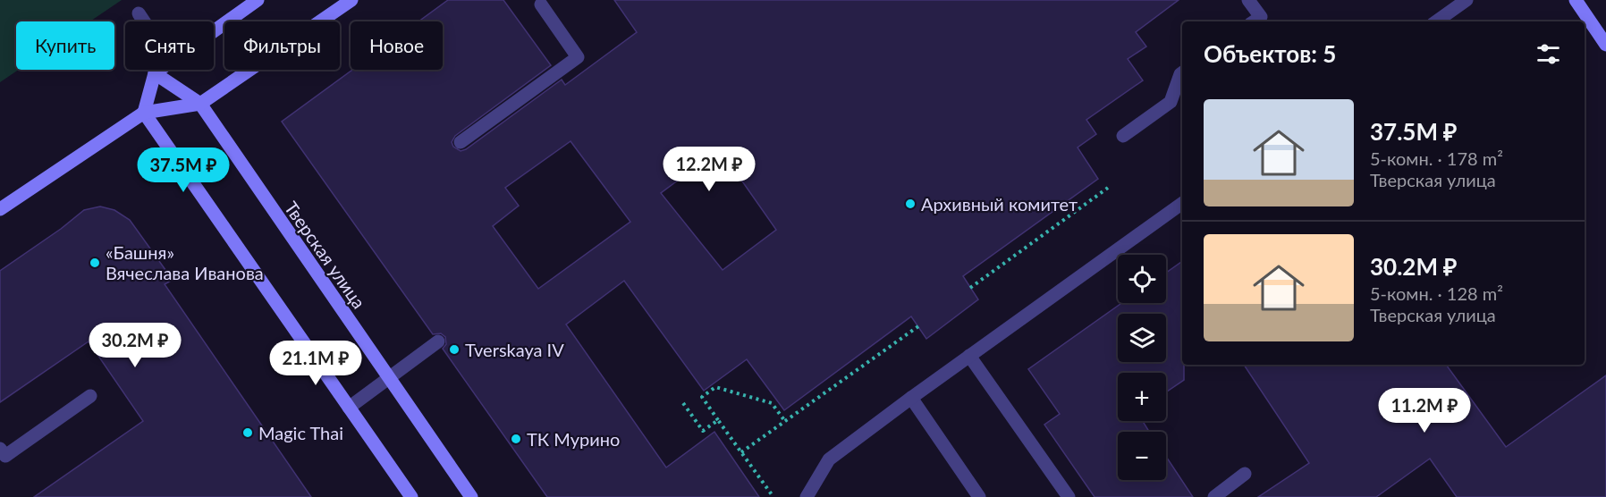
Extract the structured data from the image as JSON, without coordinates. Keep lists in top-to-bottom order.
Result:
{
  "streets": {
    "street": ["Тверская улица"]
  },
  "places": [
    "Архивный комитет",
    "«Башня» Вячеслава Иванова",
    "Tverskaya IV",
    "Magic Thai",
    "ТК Мурино"
  ],
  "page": {
    "chip": [
      "Купить",
      "Снять",
      "Фильтры",
      "Новое"
    ],
    "heading": "Объектов: 5",
    "list": [
      {
        "name": "37.5M ₽",
        "note": "5-комн. · 178 m² · Тверская улица"
      },
      {
        "name": "30.2M ₽",
        "note": "5-комн. · 128 m² · Тверская улица"
      }
    ],
    "price": [
      "12.2M ₽",
      "37.5M ₽",
      "30.2M ₽",
      "21.1M ₽",
      "11.2M ₽"
    ],
    "map_buttons": ["+", "−"]
  }
}
